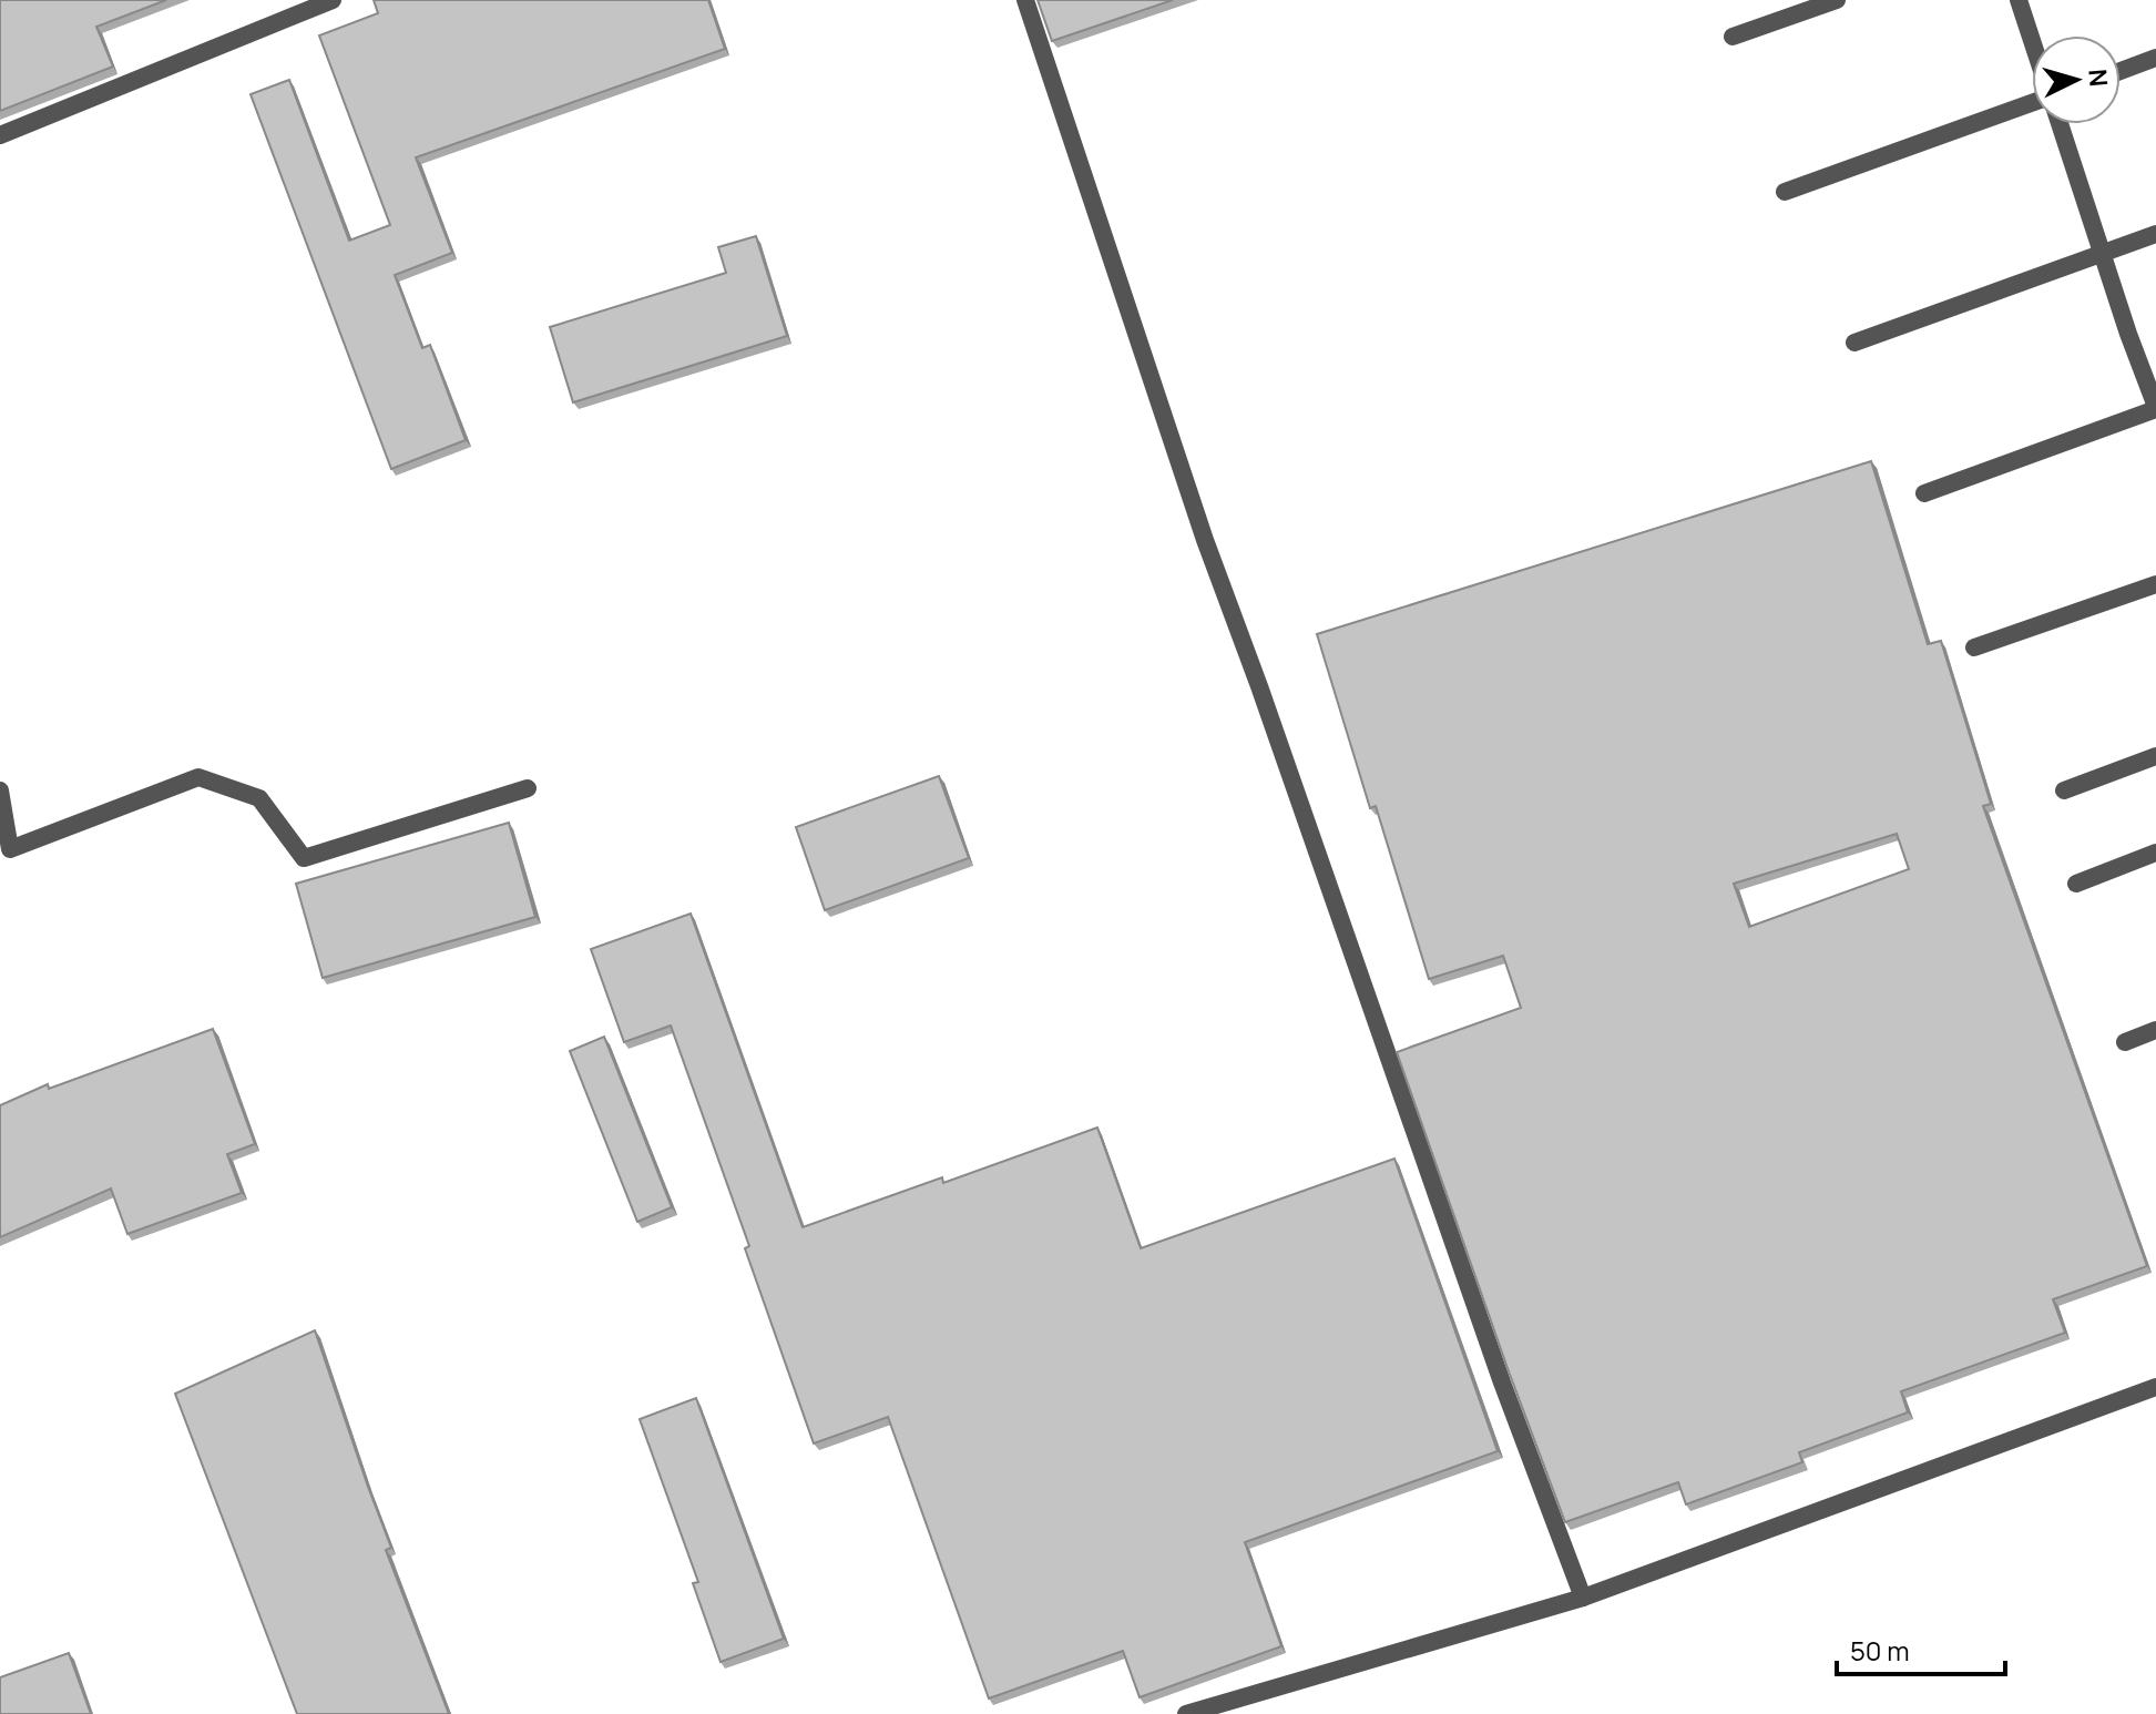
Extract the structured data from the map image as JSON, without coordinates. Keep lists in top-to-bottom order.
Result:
{
  "scale_bar": "50 m",
  "north": "right"
}
